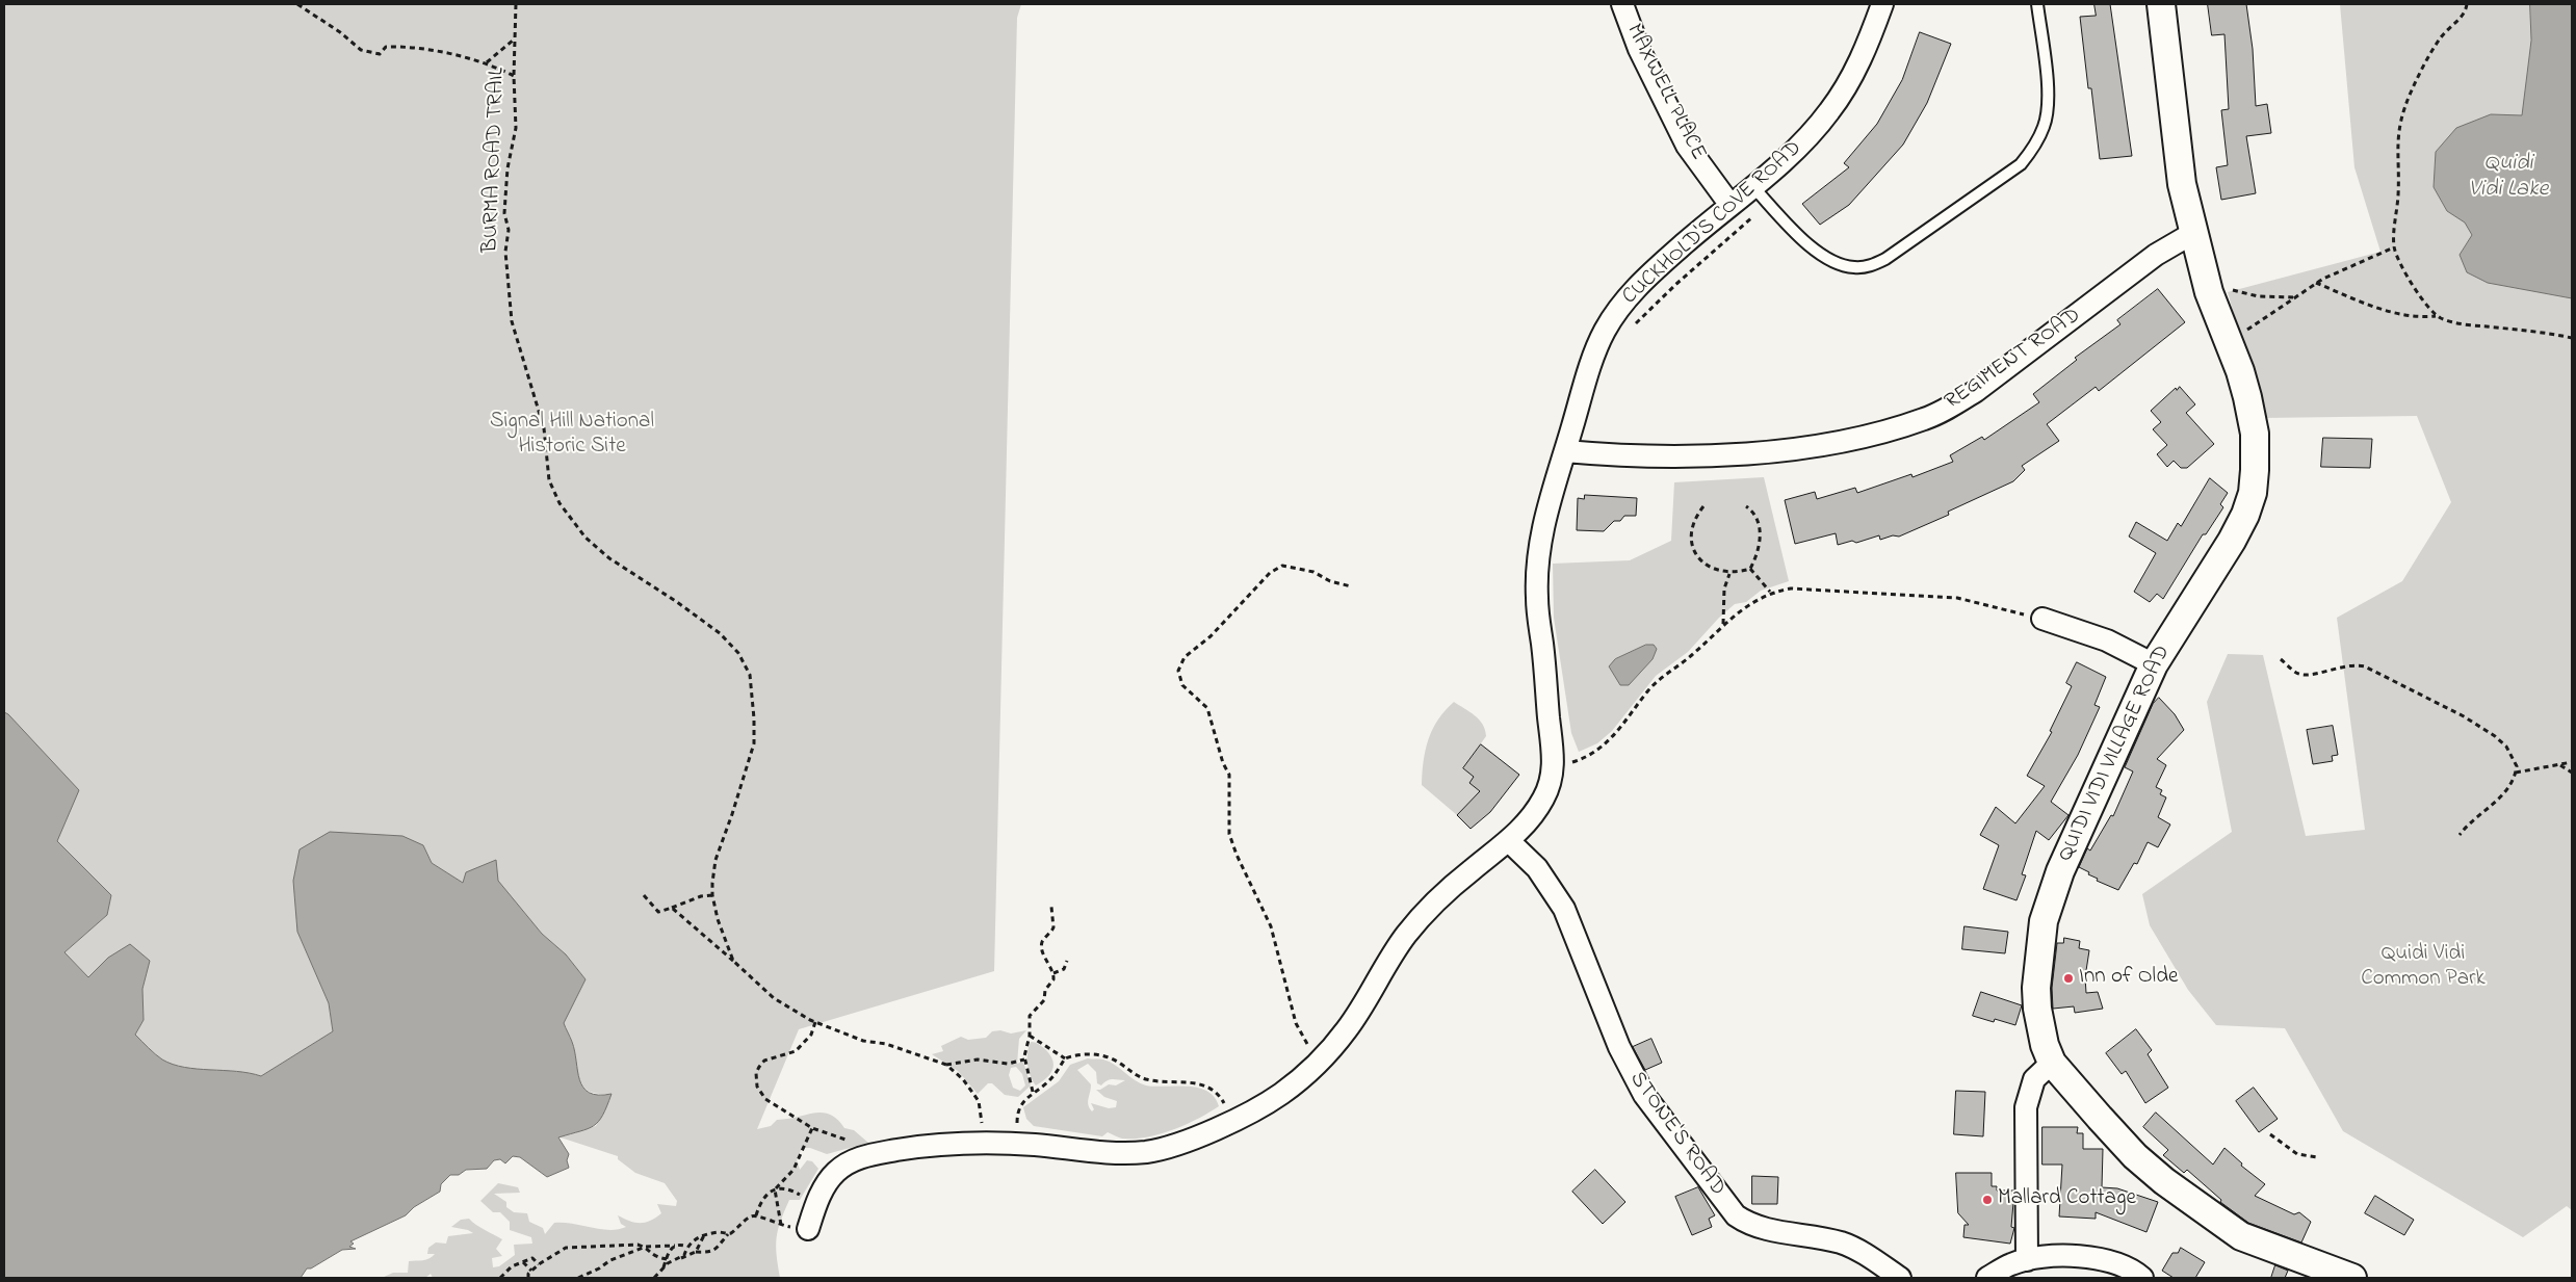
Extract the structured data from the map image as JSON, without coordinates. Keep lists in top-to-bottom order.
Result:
{
  "streets": {
    "street": [
      "MAXWELL PLACE",
      "CUCKHOLD'S COVE ROAD",
      "REGIMENT ROAD",
      "QUIDI VIDI VILLAGE ROAD",
      "STONE'S ROAD"
    ],
    "path": ["BURMA ROAD TRAIL"]
  },
  "crossings": [
    ["MAXWELL PLACE", "CUCKHOLD'S COVE ROAD"],
    ["BURMA ROAD TRAIL", "CUCKHOLD'S COVE ROAD"],
    ["CUCKHOLD'S COVE ROAD", "REGIMENT ROAD"],
    ["CUCKHOLD'S COVE ROAD", "STONE'S ROAD"],
    ["REGIMENT ROAD", "QUIDI VIDI VILLAGE ROAD"]
  ],
  "water": ["Quidi Vidi Lake"],
  "parks": ["Signal Hill National Historic Site", "Quidi Vidi Common Park"],
  "places": ["Inn of Olde", "Mallard Cottage"]
}
